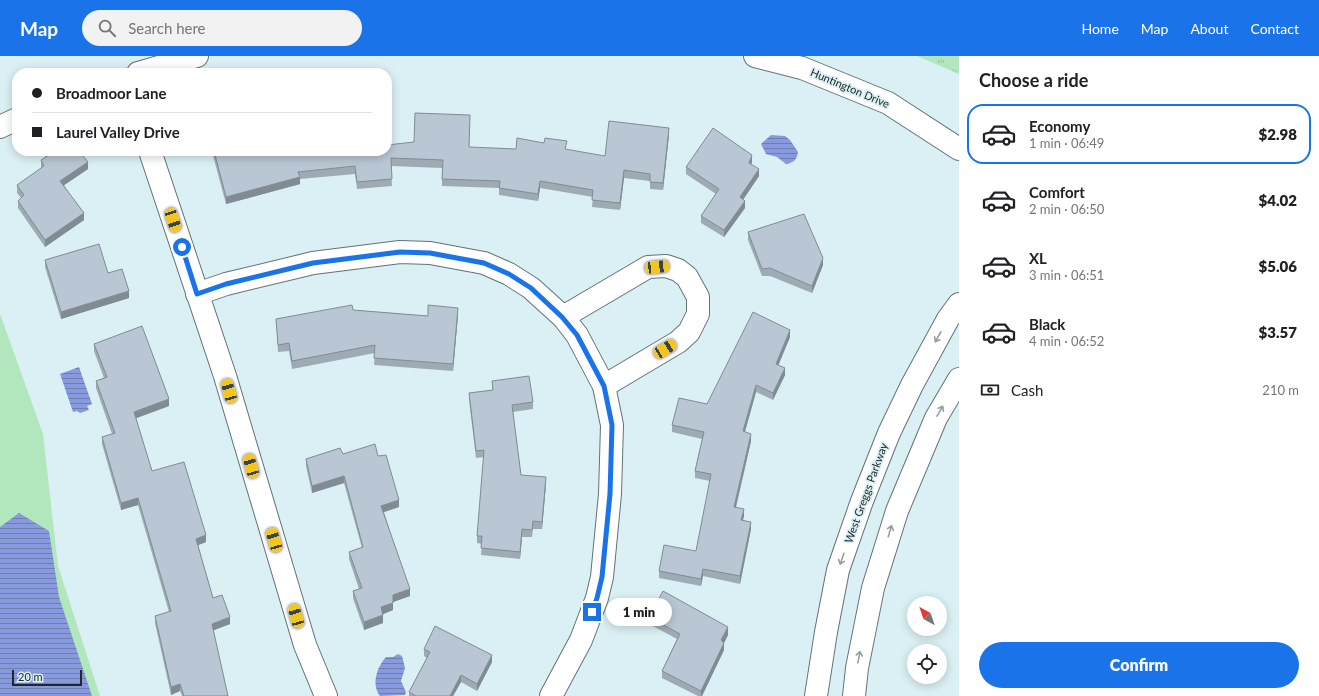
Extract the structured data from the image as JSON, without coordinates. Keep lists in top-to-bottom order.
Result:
{
  "streets": {
    "street": ["Huntington Drive", "West Greggs Parkway"]
  },
  "scale_bar": "20 m",
  "north": "top left",
  "page": {
    "header": "Map",
    "search": "Search here",
    "nav": [
      "Home",
      "Map",
      "About",
      "Contact"
    ],
    "heading": "Choose a ride",
    "banner": ["Broadmoor Lane", "Laurel Valley Drive"],
    "list": [
      {
        "name": "Economy",
        "note": "1 min · 06:49",
        "value": "$2.98"
      },
      {
        "name": "Comfort",
        "note": "2 min · 06:50",
        "value": "$4.02"
      },
      {
        "name": "XL",
        "note": "3 min · 06:51",
        "value": "$5.06"
      },
      {
        "name": "Black",
        "note": "4 min · 06:52",
        "value": "$3.57"
      }
    ],
    "pay": ["Cash", "210 m"],
    "bubble": "1 min",
    "buttons": "Confirm",
    "scale": "20 m"
  }
}
